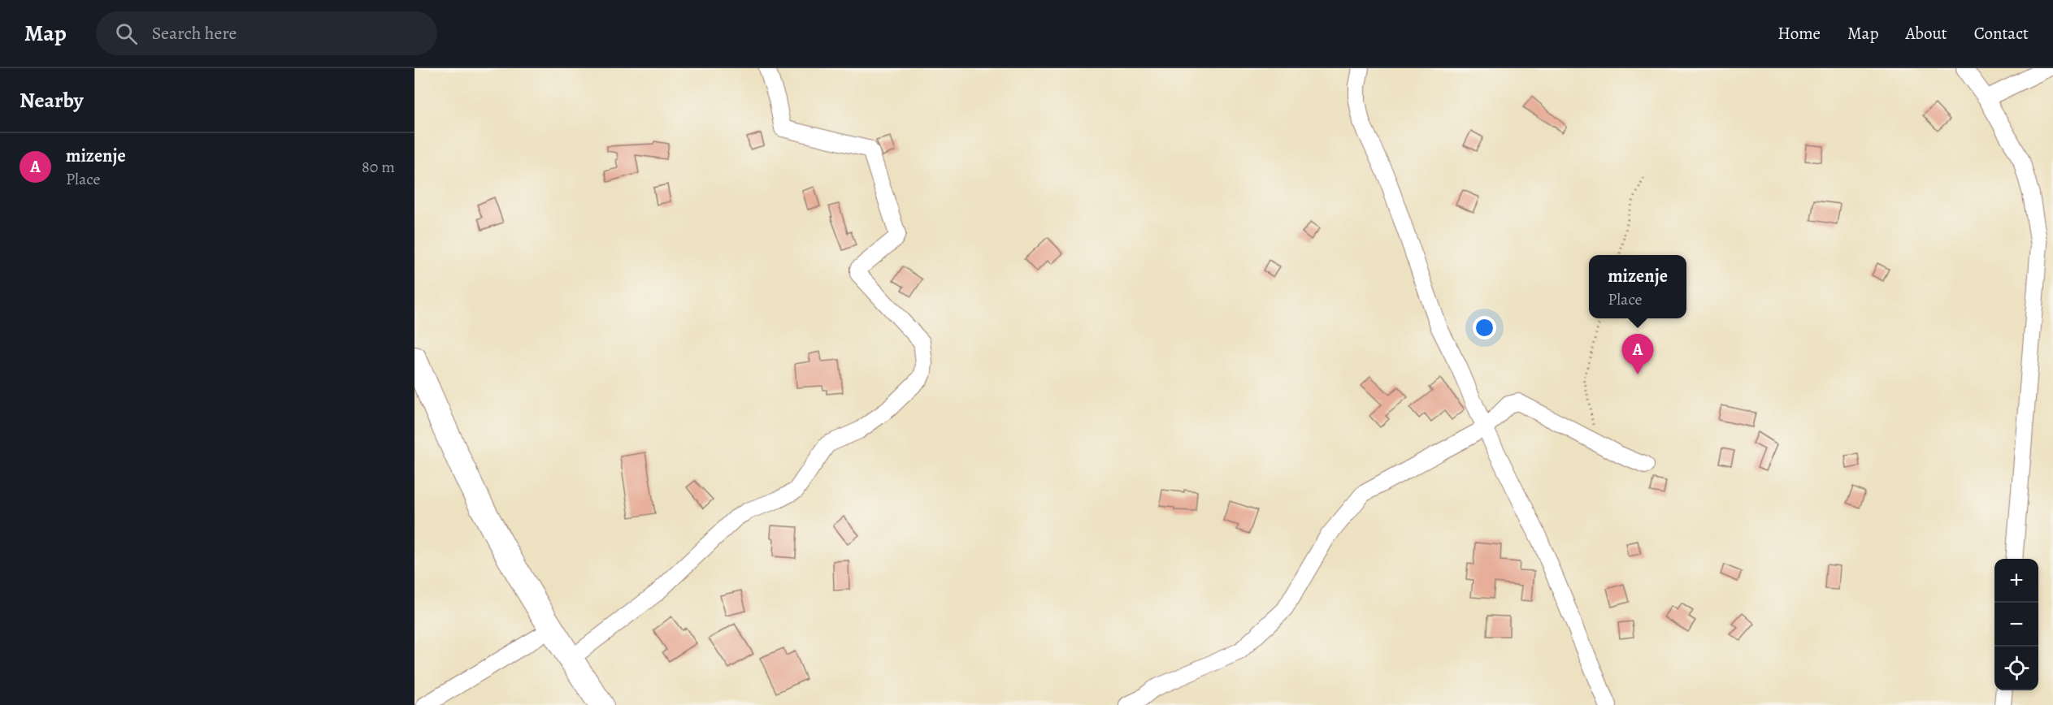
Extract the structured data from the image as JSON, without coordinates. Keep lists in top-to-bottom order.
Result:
{
  "page": {
    "header": "Map",
    "search": "Search here",
    "nav": [
      "Home",
      "Map",
      "About",
      "Contact"
    ],
    "heading": "Nearby",
    "list": [
      {
        "mark": "A",
        "name": "mizenje",
        "note": "Place",
        "value": "80 m"
      }
    ],
    "popup": ["mizenje", "Place"],
    "pins": "A",
    "map_buttons": ["+", "−"]
  }
}
